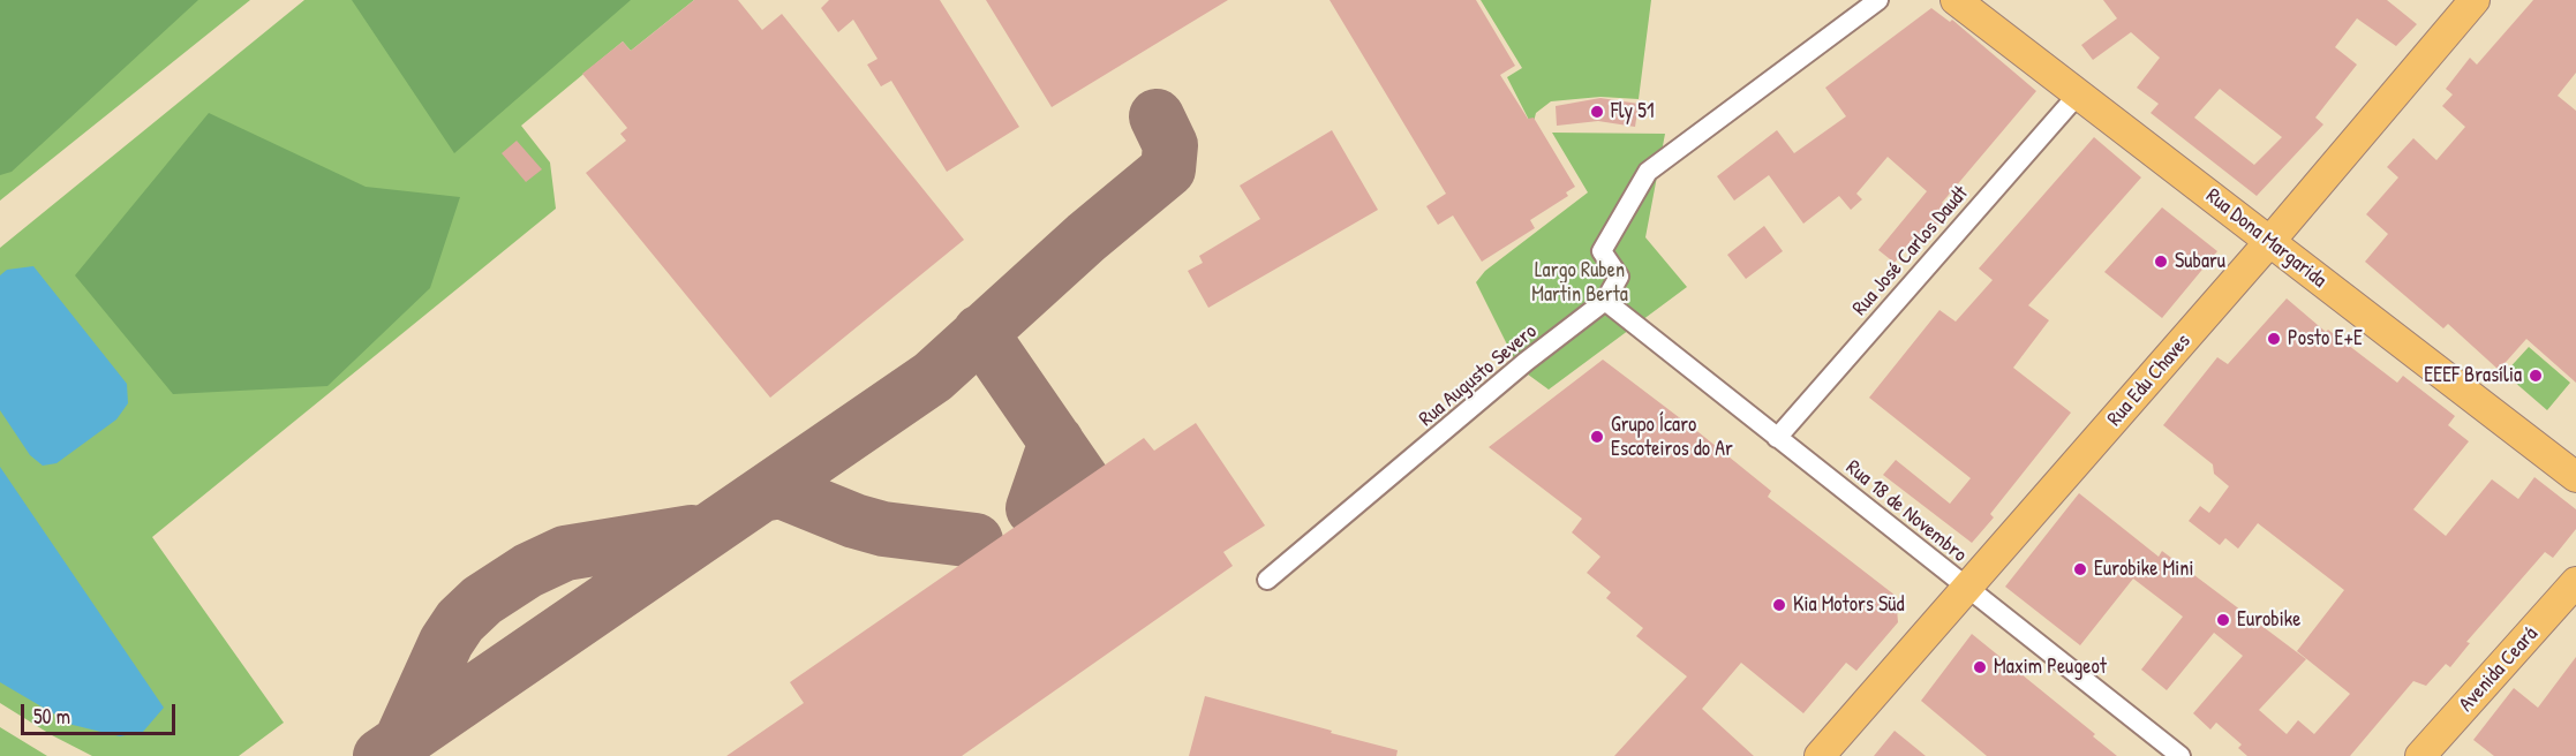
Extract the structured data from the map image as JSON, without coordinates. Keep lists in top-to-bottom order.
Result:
{
  "streets": {
    "main road": ["Rua Dona Margarida", "Rua Edu Chaves", "Avenida Ceará"],
    "street": ["Rua José Carlos Daudt", "Rua Augusto Severo", "Rua 18 de Novembro"]
  },
  "crossings": [
    ["Rua Dona Margarida", "Rua José Carlos Daudt"],
    ["Rua Dona Margarida", "Rua Edu Chaves"],
    ["Rua José Carlos Daudt", "Rua 18 de Novembro"],
    ["Rua Augusto Severo", "Rua 18 de Novembro"],
    ["Rua Edu Chaves", "Rua 18 de Novembro"]
  ],
  "parks": ["Largo Ruben Martin Berta"],
  "places": [
    "Fly 51",
    "Subaru",
    "Posto E+E",
    "EEEF Brasília",
    "Grupo Ícaro Escoteiros do Ar",
    "Eurobike Mini",
    "Kia Motors Süd",
    "Eurobike",
    "Maxim Peugeot"
  ],
  "scale_bar": "50 m"
}
